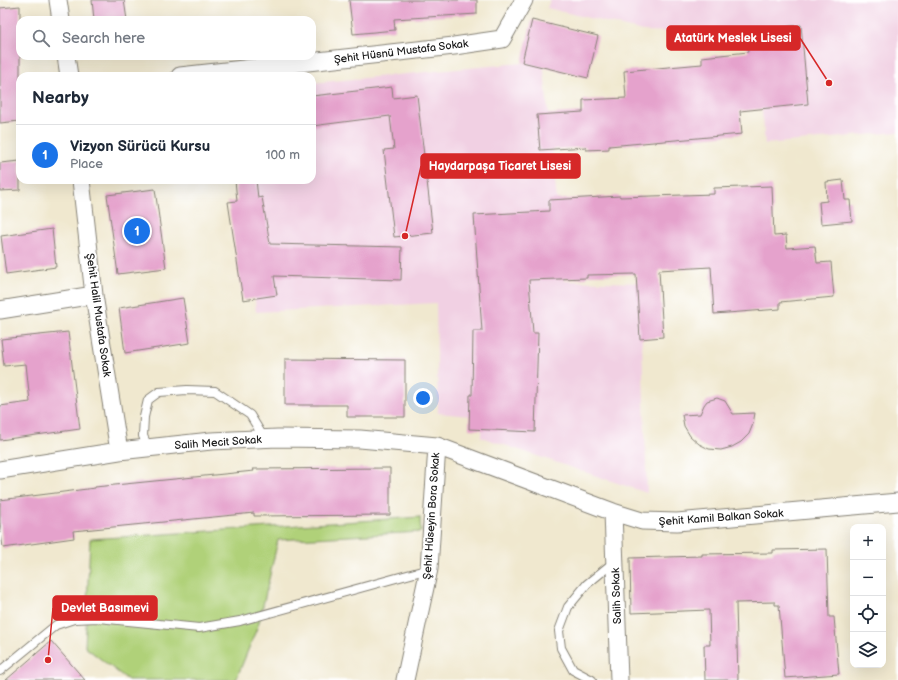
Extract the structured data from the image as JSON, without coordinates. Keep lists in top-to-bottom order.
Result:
{
  "streets": {
    "street": [
      "Şehit Hüsnü Mustafa Sokak",
      "Şehit Halil Mustafa Sokak",
      "Salih Mecit Sokak",
      "Şehit Hüseyin Bora Sokak",
      "Şehit Kamil Balkan Sokak",
      "Salih Sokak"
    ]
  },
  "crossings": [
    ["Şehit Halil Mustafa Sokak", "Salih Mecit Sokak"],
    ["Salih Mecit Sokak", "Şehit Hüseyin Bora Sokak"],
    ["Salih Mecit Sokak", "Şehit Kamil Balkan Sokak"],
    ["Şehit Hüseyin Bora Sokak", "Şehit Kamil Balkan Sokak"],
    ["Şehit Kamil Balkan Sokak", "Salih Sokak"]
  ],
  "places": ["Atatürk Meslek Lisesi", "Haydarpaşa Ticaret Lisesi", "Devlet Basımevi"],
  "page": {
    "search": "Search here",
    "heading": "Nearby",
    "list": [
      {
        "mark": "1",
        "name": "Vizyon Sürücü Kursu",
        "note": "Place",
        "value": "100 m"
      }
    ],
    "pins": "1",
    "map_buttons": ["+", "−"]
  }
}
